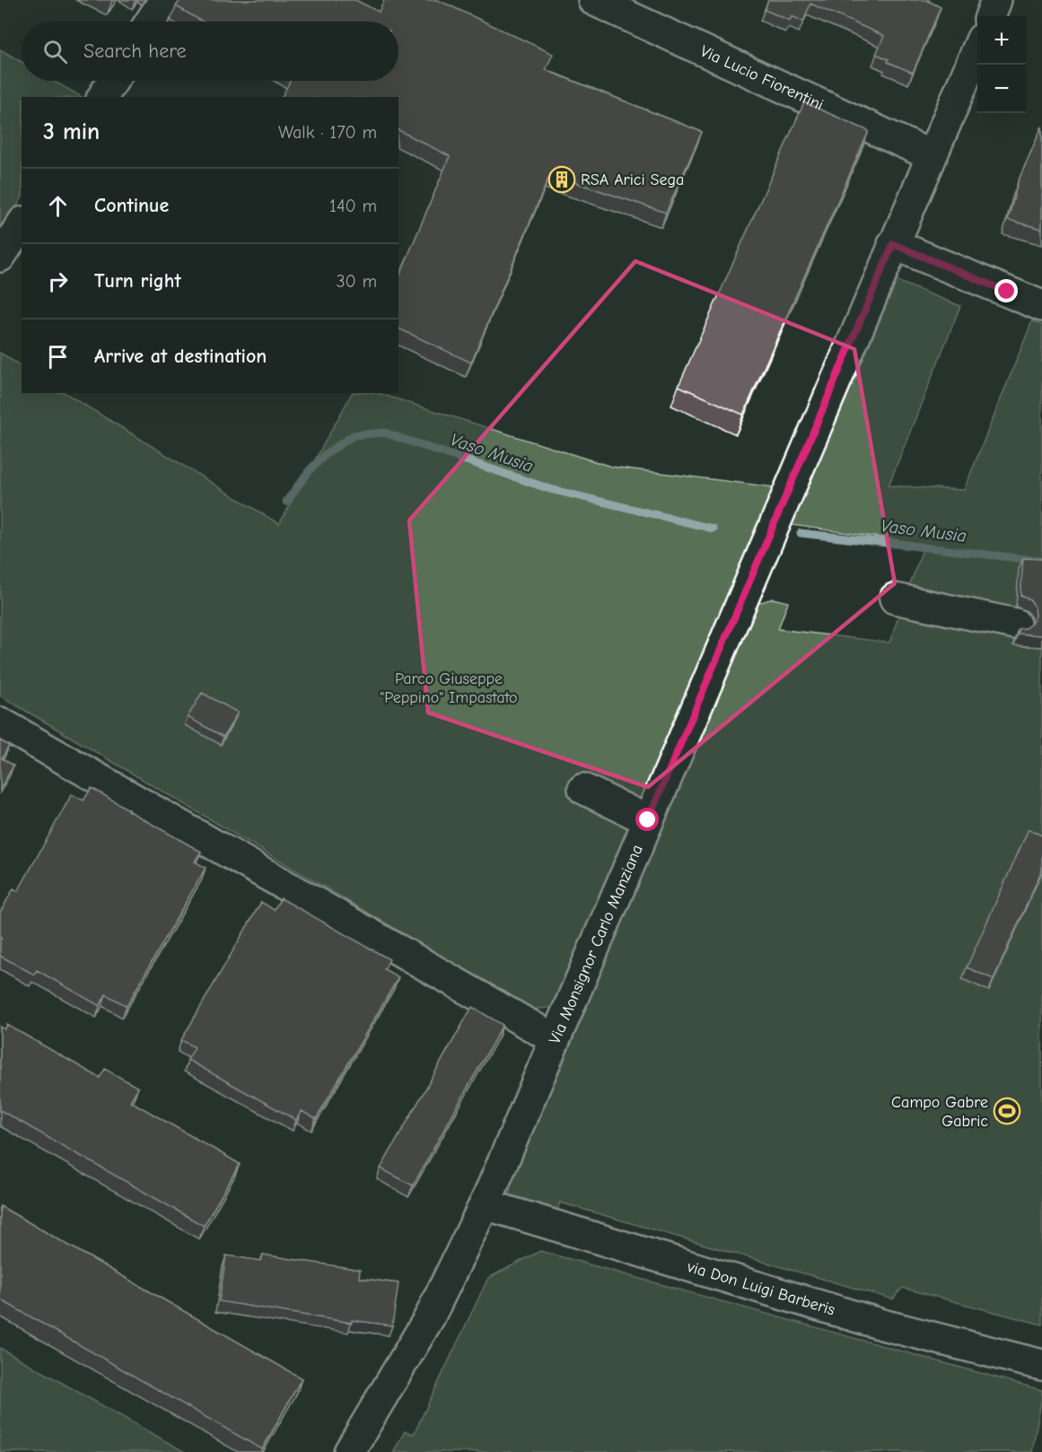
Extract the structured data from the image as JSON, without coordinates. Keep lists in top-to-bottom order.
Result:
{
  "streets": {
    "street": ["Via Lucio Fiorentini", "Via Monsignor Carlo Manziana", "via Don Luigi Barberis"]
  },
  "crossings": [
    ["Via Lucio Fiorentini", "Via Monsignor Carlo Manziana"],
    ["Via Monsignor Carlo Manziana", "via Don Luigi Barberis"]
  ],
  "water": ["Vaso Musia"],
  "parks": ["Parco Giuseppe \"Peppino\" Impastato"],
  "places": {
    "building": ["RSA Arici Sega"],
    "sports": ["Campo Gabre Gabric"]
  },
  "page": {
    "map_buttons": ["+", "−"],
    "search": "Search here",
    "heading": ["3 min", "Walk · 170 m"],
    "list": [
      ["Continue", "140 m"],
      ["Turn right", "30 m"],
      "Arrive at destination"
    ]
  }
}
